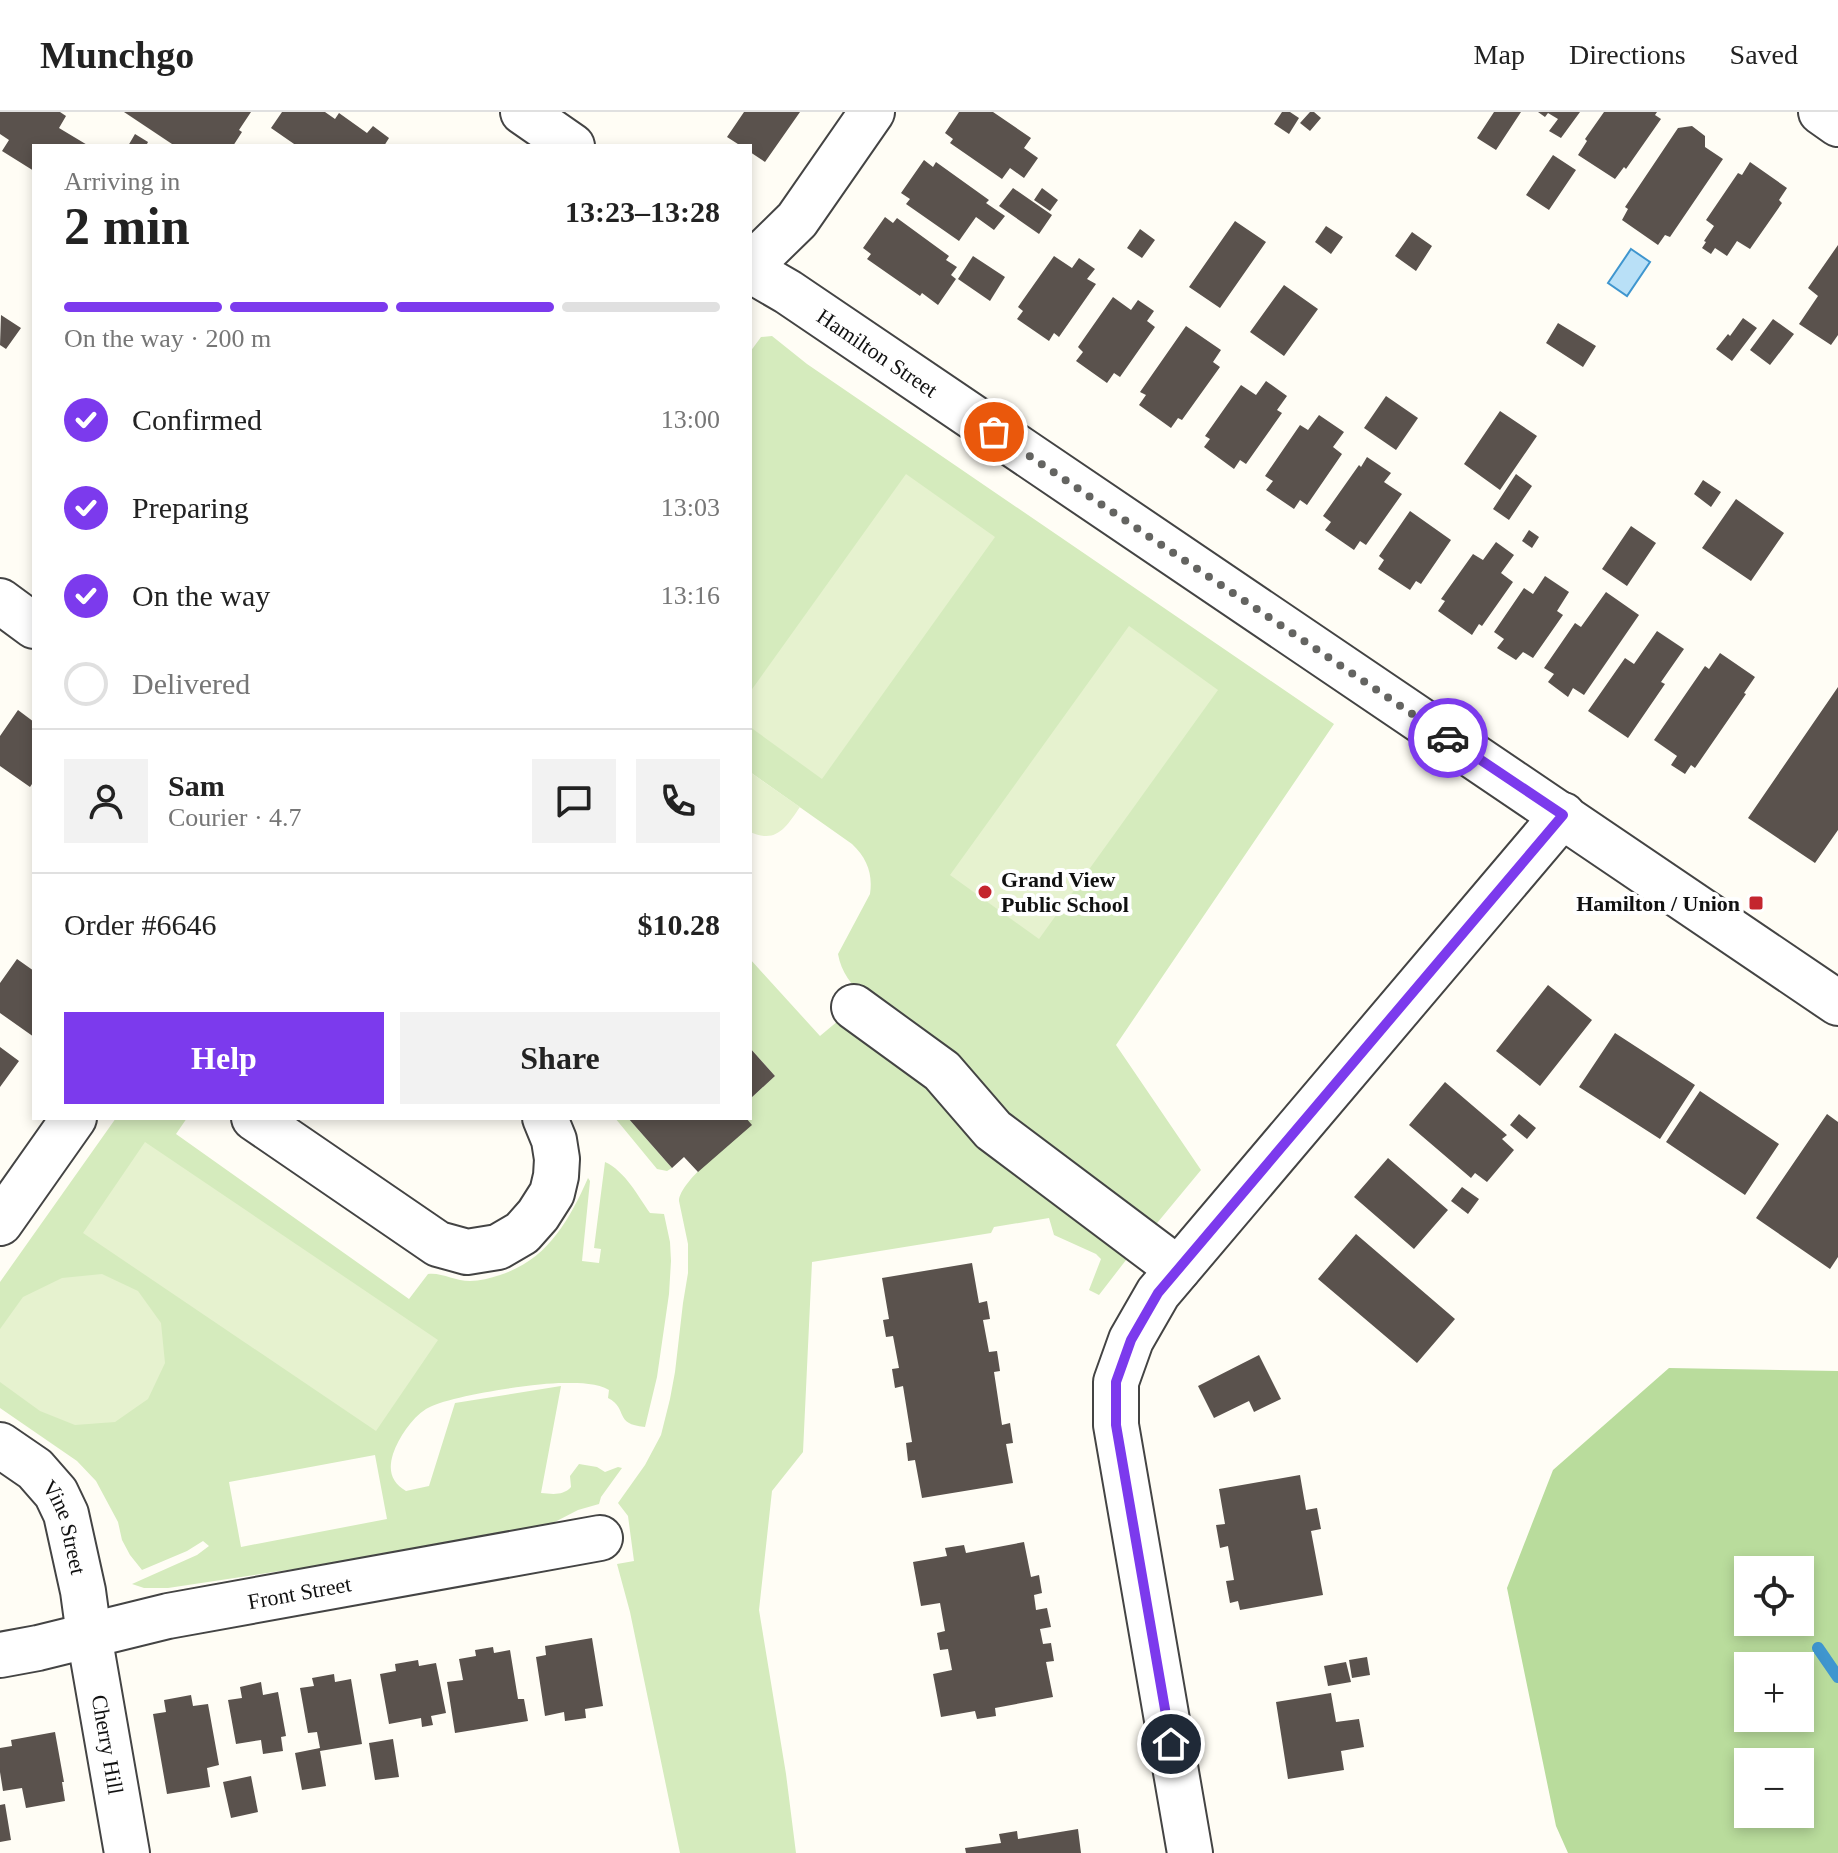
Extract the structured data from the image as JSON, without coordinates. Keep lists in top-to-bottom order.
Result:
{
  "streets": {
    "street": [
      "Hamilton Street",
      "Vine Street",
      "Front Street",
      "Cherry Hill"
    ]
  },
  "crossings": [
    ["Vine Street", "Front Street"],
    ["Vine Street", "Cherry Hill"],
    ["Front Street", "Cherry Hill"]
  ],
  "places": {
    "other": ["Grand View Public School"],
    "transit": ["Hamilton / Union"]
  },
  "page": {
    "header": "Munchgo",
    "nav": ["Map", "Directions", "Saved"],
    "heading": ["2 min", "Arriving in", "13:23–13:28"],
    "panel": [
      "Sam",
      "Courier · 4.7",
      "Order #6646",
      "$10.28"
    ],
    "bar": "On the way · 200 m",
    "list": [
      ["Confirmed", "13:00"],
      ["Preparing", "13:03"],
      ["On the way", "13:16"],
      "Delivered"
    ],
    "buttons": ["Help", "Share"],
    "map_buttons": ["+", "−"]
  }
}
